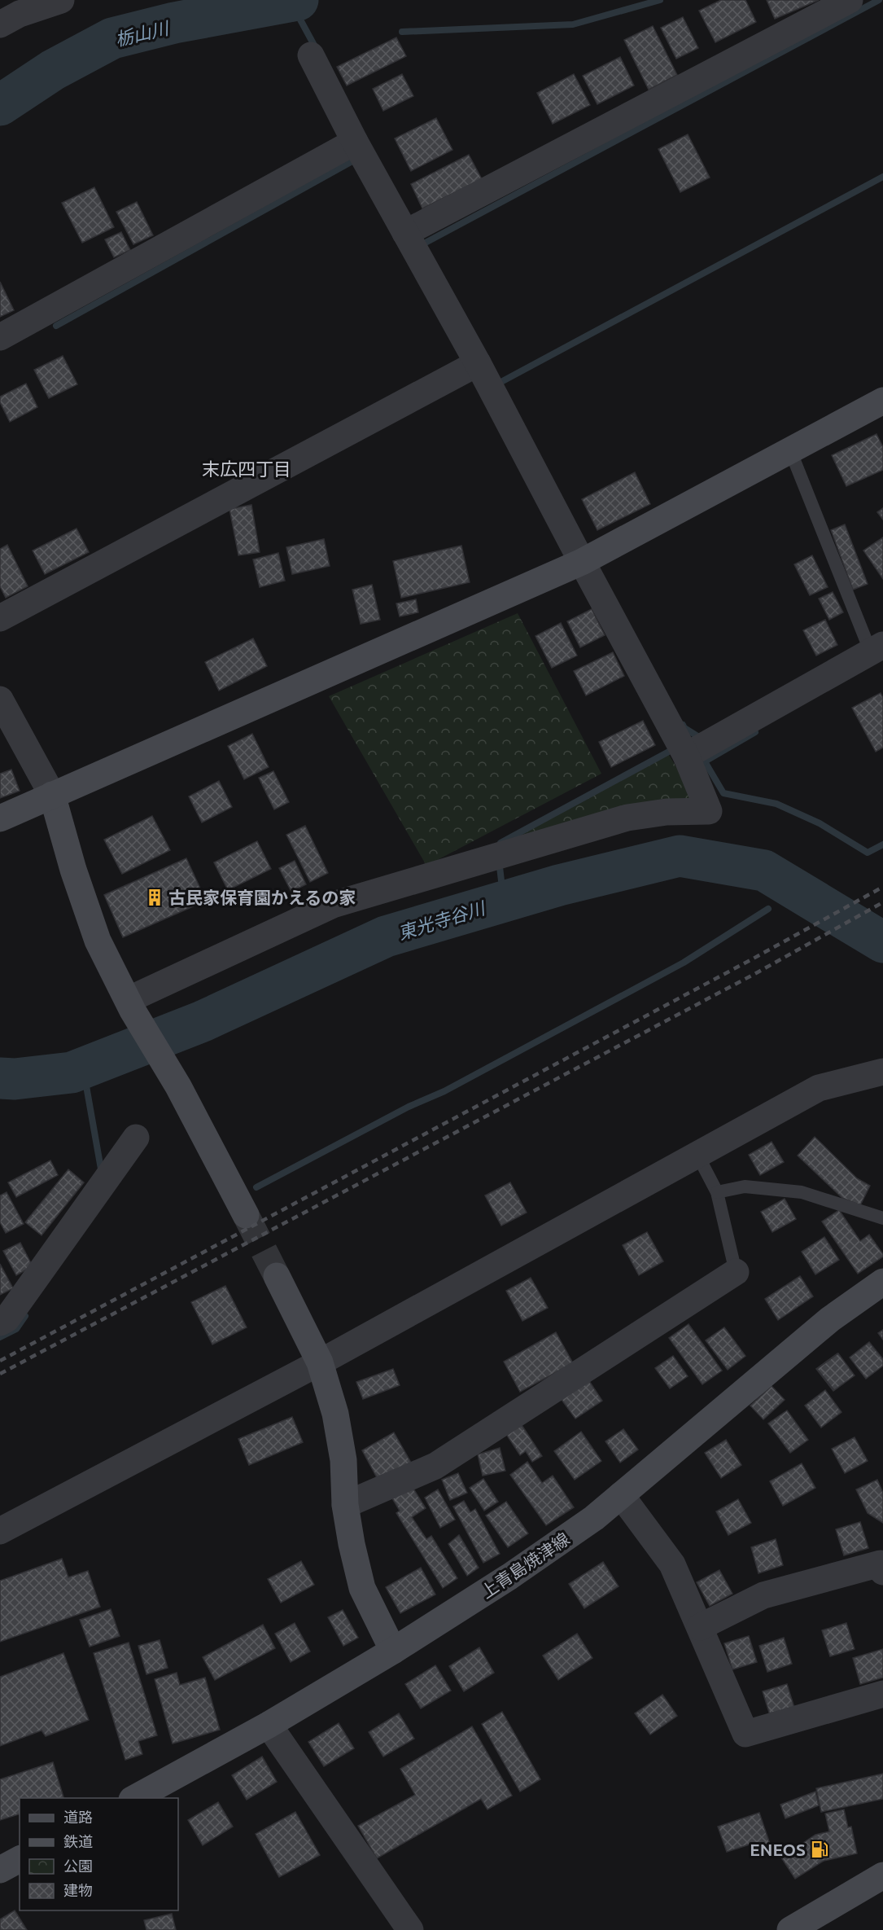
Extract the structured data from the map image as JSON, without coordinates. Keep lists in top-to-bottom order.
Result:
{
  "streets": {
    "street": ["上青島焼津線"]
  },
  "districts": ["末広四丁目"],
  "water": ["栃山川", "東光寺谷川"],
  "places": {
    "building": ["古民家保育園かえるの家"],
    "fuel station": ["ENEOS"]
  },
  "legend": [
    "道路",
    "鉄道",
    "公園",
    "建物"
  ]
}
